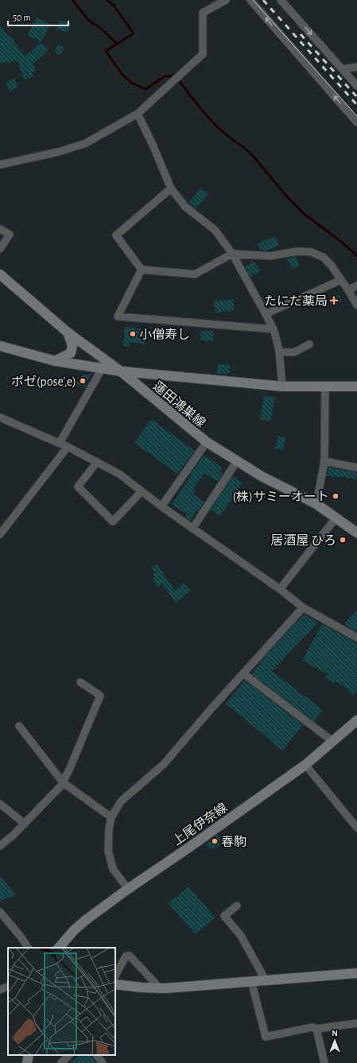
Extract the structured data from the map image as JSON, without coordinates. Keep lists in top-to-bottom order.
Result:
{
  "streets": {
    "street": ["蓮田鴻巣線", "上尾伊奈線"]
  },
  "places": {
    "health": ["たにだ薬局"],
    "other": [
      "小僧寿し",
      "ポゼ(pose',e)",
      "(株)サミーオート",
      "居酒屋 ひろ",
      "春駒"
    ]
  },
  "scale_bar": "50 m",
  "north": "top"
}
